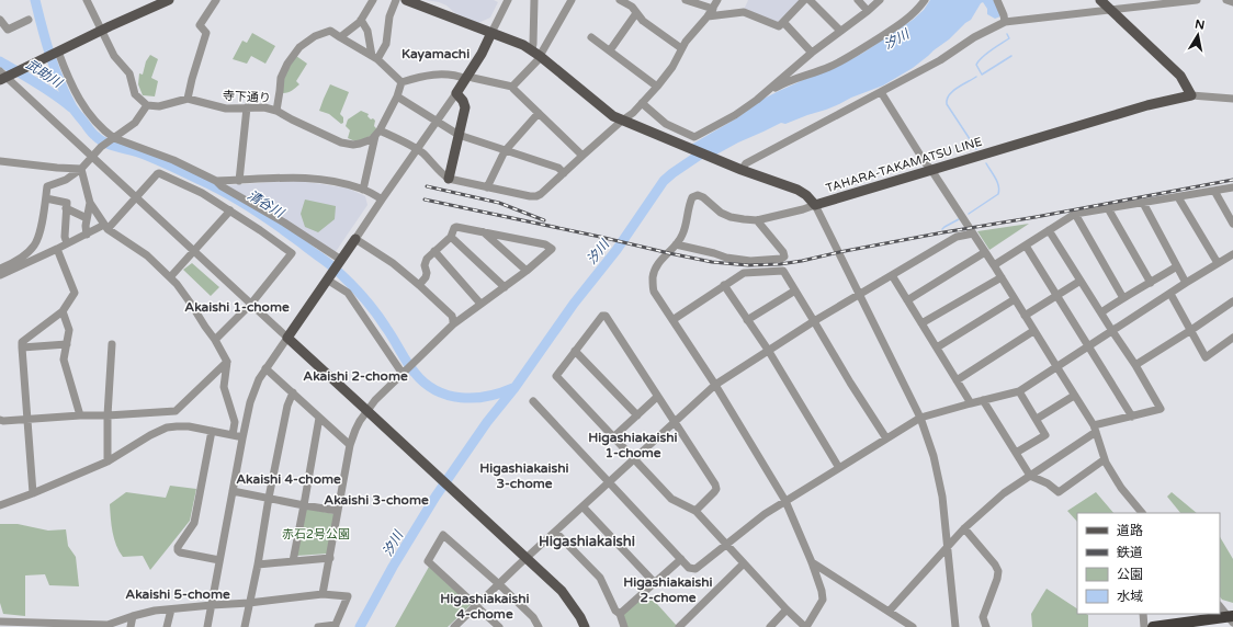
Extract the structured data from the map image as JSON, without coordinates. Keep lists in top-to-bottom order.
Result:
{
  "streets": {
    "main road": ["TAHARA-TAKAMATSU LINE"],
    "street": ["寺下通り"]
  },
  "districts": [
    "Kayamachi",
    "Akaishi 1-chome",
    "Akaishi 2-chome",
    "Higashiakaishi 1-chome",
    "Higashiakaishi 3-chome",
    "Akaishi 4-chome",
    "Akaishi 3-chome",
    "Higashiakaishi",
    "Higashiakaishi 2-chome",
    "Akaishi 5-chome",
    "Higashiakaishi 4-chome"
  ],
  "water": ["汐川", "武助川", "清谷川"],
  "parks": ["赤石2号公園"],
  "legend": [
    "道路",
    "鉄道",
    "公園",
    "水域"
  ],
  "north": "top"
}
